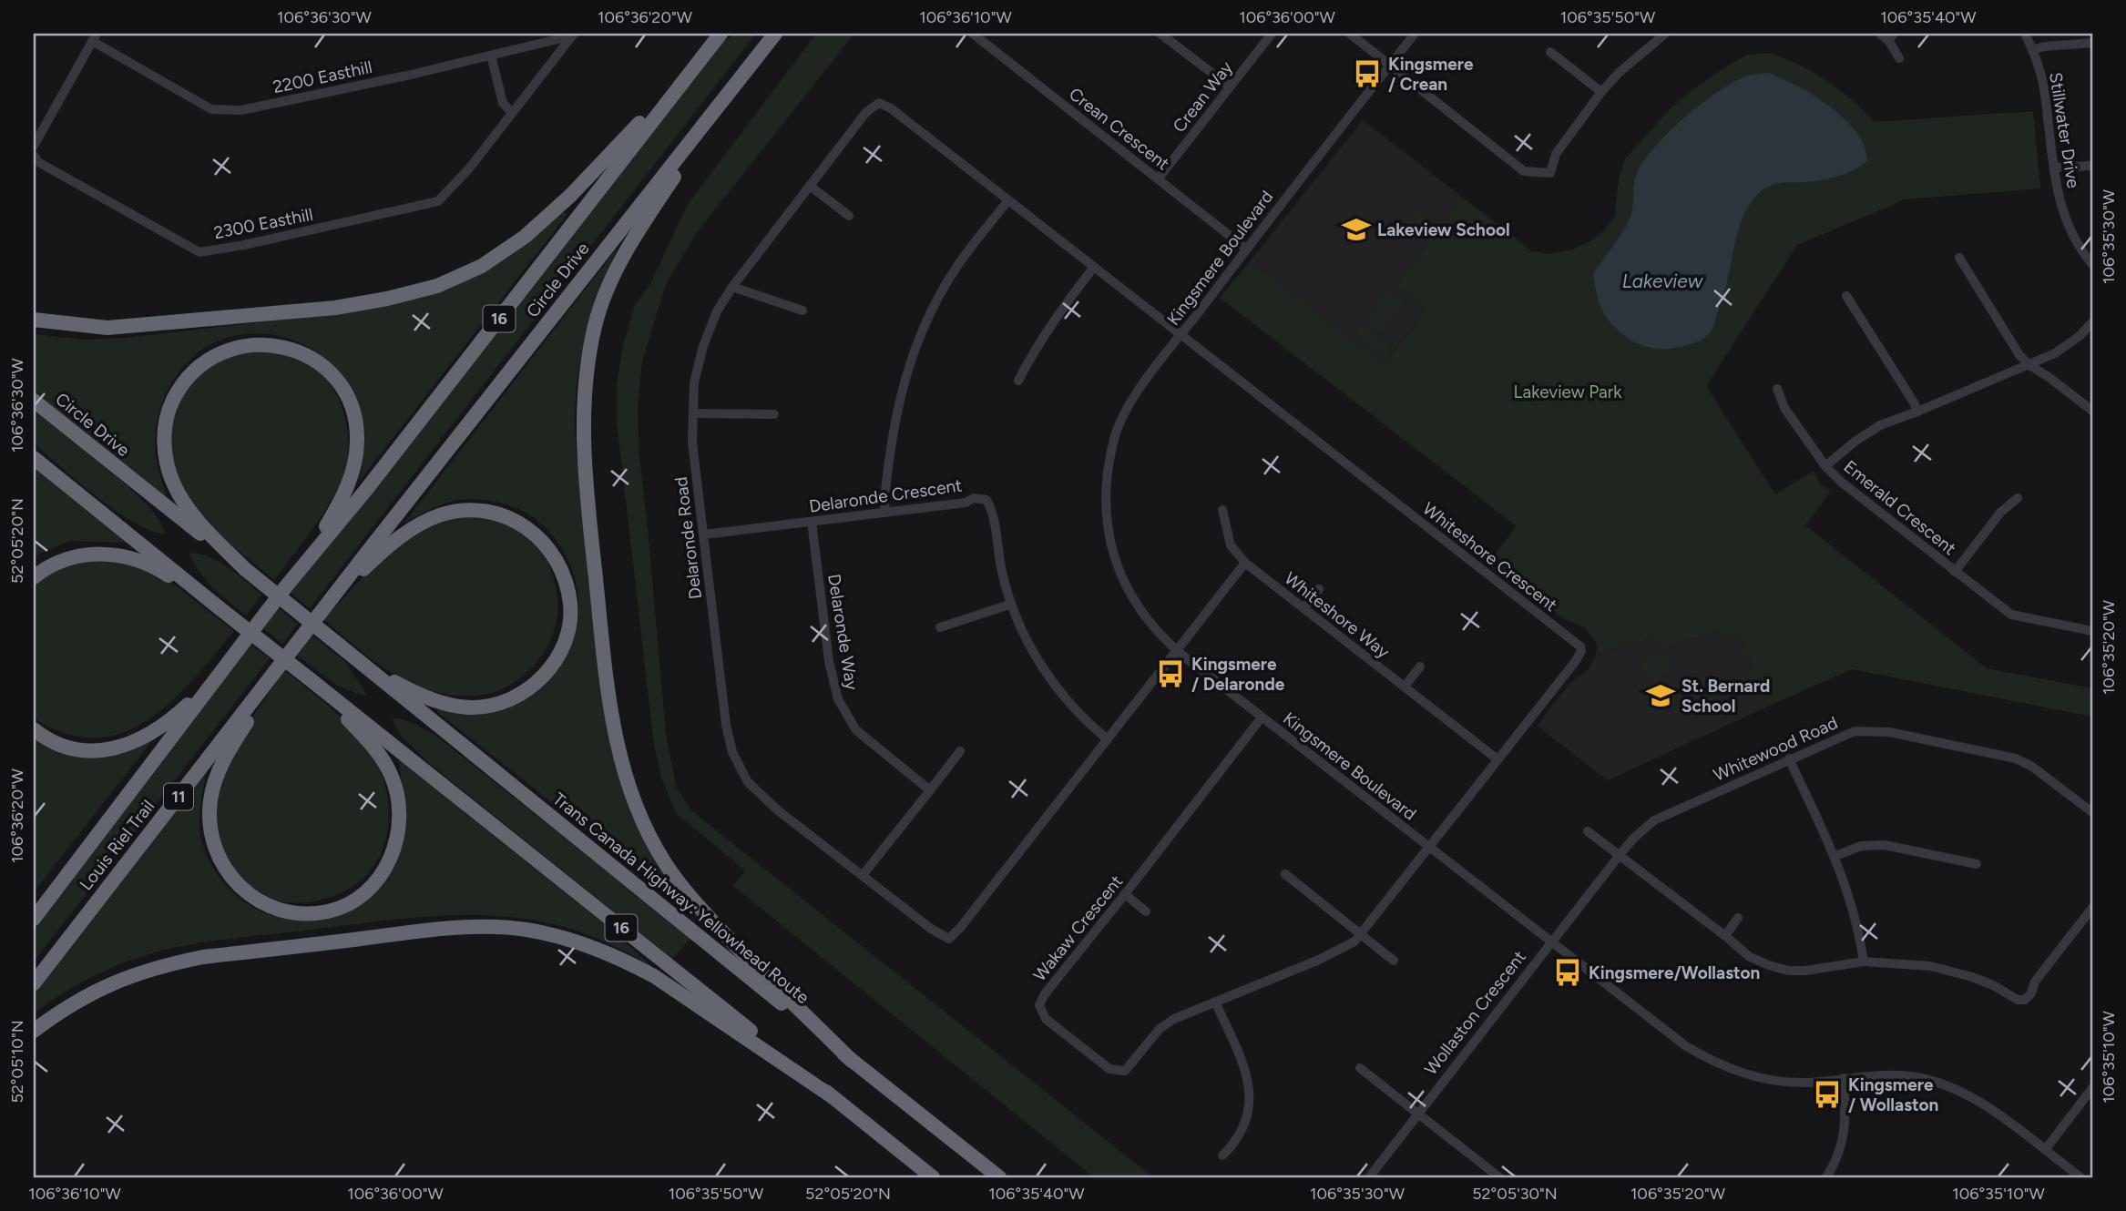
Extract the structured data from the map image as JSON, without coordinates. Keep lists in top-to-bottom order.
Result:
{
  "streets": {
    "highway": [
      "Circle Drive",
      "16",
      "11",
      "Louis Riel Trail",
      "Trans Canada Highway: Yellowhead Route"
    ],
    "street": [
      "2200 Easthill",
      "Crean Way",
      "Crean Crescent",
      "Stillwater Drive",
      "2300 Easthill",
      "Kingsmere Boulevard",
      "Delaronde Crescent",
      "Emerald Crescent",
      "Delaronde Road",
      "Whiteshore Crescent",
      "Whiteshore Way",
      "Delaronde Way",
      "Whitewood Road",
      "Wakaw Crescent",
      "Wollaston Crescent"
    ]
  },
  "crossings": [
    ["2200 Easthill", "2300 Easthill"],
    ["Crean Way", "Crean Crescent"],
    ["Crean Crescent", "Kingsmere Boulevard"],
    ["Kingsmere Boulevard", "Delaronde Road"],
    ["Kingsmere Boulevard", "Whiteshore Crescent"],
    ["Kingsmere Boulevard", "Whitewood Road"],
    ["Kingsmere Boulevard", "Wakaw Crescent"],
    ["Kingsmere Boulevard", "Wollaston Crescent"],
    ["Circle Drive", "Louis Riel Trail"],
    ["Circle Drive", "Trans Canada Highway: Yellowhead Route"],
    ["Delaronde Crescent", "Delaronde Road"],
    ["Delaronde Crescent", "Delaronde Way"],
    ["Delaronde Road", "Whiteshore Crescent"],
    ["Whiteshore Crescent", "Whiteshore Way"],
    ["Whiteshore Crescent", "Wakaw Crescent"],
    ["Whitewood Road", "Wollaston Crescent"]
  ],
  "water": ["Lakeview"],
  "parks": ["Lakeview Park"],
  "places": {
    "bus stop": [
      "Kingsmere / Crean",
      "Kingsmere / Delaronde",
      "Kingsmere/Wollaston",
      "Kingsmere / Wollaston"
    ],
    "school or university": ["Lakeview School", "St. Bernard School"]
  },
  "coordinates": [
    "106°36'30\"W",
    "106°36'20\"W",
    "106°36'10\"W",
    "106°36'00\"W",
    "106°35'50\"W",
    "106°35'40\"W",
    "106°35'30\"W",
    "52°05'20\"N",
    "106°35'20\"W",
    "106°35'10\"W",
    "52°05'10\"N",
    "52°05'30\"N"
  ]
}
